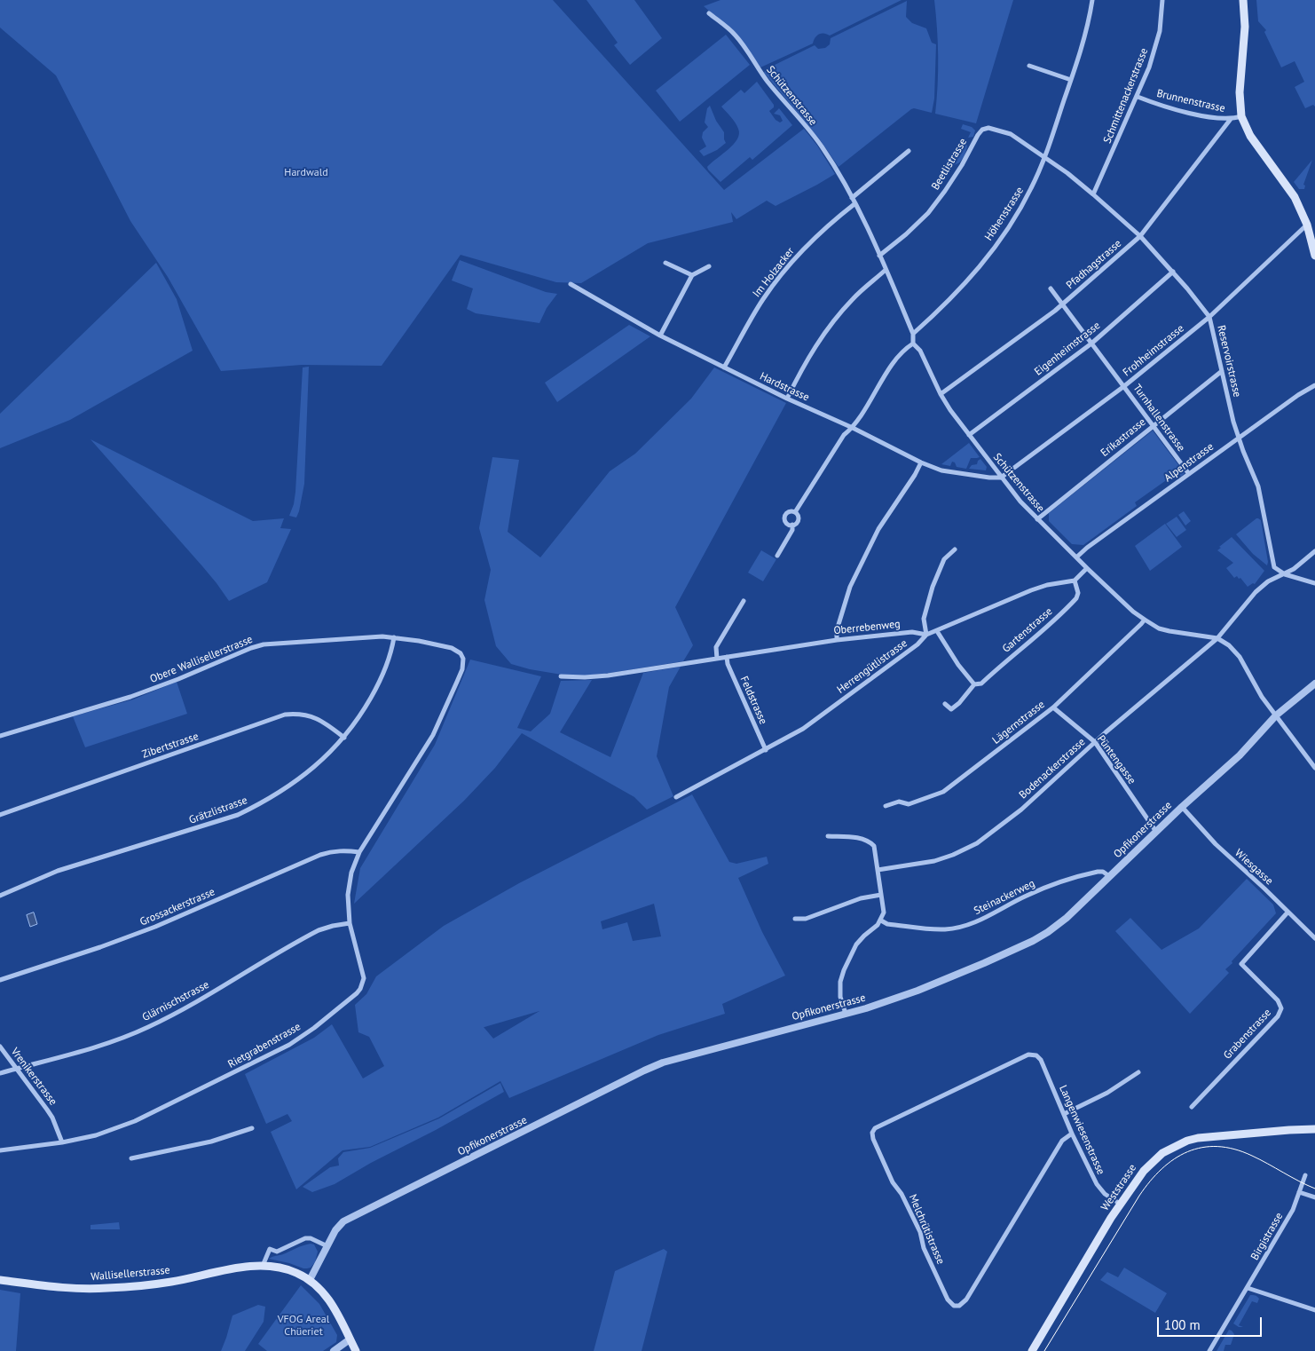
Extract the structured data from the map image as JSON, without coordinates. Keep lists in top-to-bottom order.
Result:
{
  "streets": {
    "main road": ["Weststrasse", "Wallisellerstrasse"],
    "street": [
      "Schützenstrasse",
      "Schmittenackerstrasse",
      "Brunnenstrasse",
      "Beetlistrasse",
      "Höhenstrasse",
      "Pfadhagstrasse",
      "Im Holzacker",
      "Eigenheimstrasse",
      "Frohheimstrasse",
      "Reservoirstrasse",
      "Hardstrasse",
      "Turnhallenstrasse",
      "Erikastrasse",
      "Alpenstrasse",
      "Oberrebenweg",
      "Gartenstrasse",
      "Obere Wallisellerstrasse",
      "Herrengütlistrasse",
      "Feldstrasse",
      "Lägernstrasse",
      "Zibertstrasse",
      "Püntengasse",
      "Bodenackerstrasse",
      "Grätzlistrasse",
      "Opfikonerstrasse",
      "Wiesgasse",
      "Steinackerweg",
      "Grossackerstrasse",
      "Glärnischstrasse",
      "Grabenstrasse",
      "Rietgrabenstrasse",
      "Vrenikerstrasse",
      "Langenwiesenstrasse",
      "Melchrütistrasse",
      "Birgistrasse"
    ]
  },
  "crossings": [
    ["Schützenstrasse", "Beetlistrasse"],
    ["Schützenstrasse", "Höhenstrasse"],
    ["Schützenstrasse", "Pfadhagstrasse"],
    ["Schützenstrasse", "Im Holzacker"],
    ["Schützenstrasse", "Eigenheimstrasse"],
    ["Schützenstrasse", "Frohheimstrasse"],
    ["Schützenstrasse", "Hardstrasse"],
    ["Schützenstrasse", "Erikastrasse"],
    ["Schützenstrasse", "Alpenstrasse"],
    ["Schützenstrasse", "Lägernstrasse"],
    ["Schützenstrasse", "Bodenackerstrasse"],
    ["Schützenstrasse", "Opfikonerstrasse"],
    ["Schmittenackerstrasse", "Brunnenstrasse"],
    ["Schmittenackerstrasse", "Reservoirstrasse"],
    ["Brunnenstrasse", "Pfadhagstrasse"],
    ["Beetlistrasse", "Höhenstrasse"],
    ["Beetlistrasse", "Reservoirstrasse"],
    ["Höhenstrasse", "Reservoirstrasse"],
    ["Pfadhagstrasse", "Reservoirstrasse"],
    ["Pfadhagstrasse", "Turnhallenstrasse"],
    ["Im Holzacker", "Hardstrasse"],
    ["Eigenheimstrasse", "Reservoirstrasse"],
    ["Eigenheimstrasse", "Turnhallenstrasse"],
    ["Frohheimstrasse", "Reservoirstrasse"],
    ["Frohheimstrasse", "Hardstrasse"],
    ["Frohheimstrasse", "Turnhallenstrasse"],
    ["Reservoirstrasse", "Erikastrasse"],
    ["Reservoirstrasse", "Alpenstrasse"],
    ["Reservoirstrasse", "Bodenackerstrasse"],
    ["Turnhallenstrasse", "Erikastrasse"],
    ["Turnhallenstrasse", "Alpenstrasse"],
    ["Oberrebenweg", "Herrengütlistrasse"],
    ["Oberrebenweg", "Feldstrasse"],
    ["Gartenstrasse", "Herrengütlistrasse"],
    ["Obere Wallisellerstrasse", "Grätzlistrasse"],
    ["Obere Wallisellerstrasse", "Rietgrabenstrasse"],
    ["Herrengütlistrasse", "Feldstrasse"],
    ["Lägernstrasse", "Püntengasse"],
    ["Zibertstrasse", "Grätzlistrasse"],
    ["Püntengasse", "Bodenackerstrasse"],
    ["Püntengasse", "Opfikonerstrasse"],
    ["Opfikonerstrasse", "Wiesgasse"],
    ["Opfikonerstrasse", "Steinackerweg"],
    ["Opfikonerstrasse", "Wallisellerstrasse"],
    ["Wiesgasse", "Grabenstrasse"],
    ["Grossackerstrasse", "Rietgrabenstrasse"],
    ["Glärnischstrasse", "Rietgrabenstrasse"],
    ["Glärnischstrasse", "Vrenikerstrasse"],
    ["Rietgrabenstrasse", "Vrenikerstrasse"],
    ["Langenwiesenstrasse", "Weststrasse"],
    ["Langenwiesenstrasse", "Melchrütistrasse"]
  ],
  "parks": ["Hardwald", "VFOG Areal Chüeriet"],
  "scale_bar": "100 m"
}
